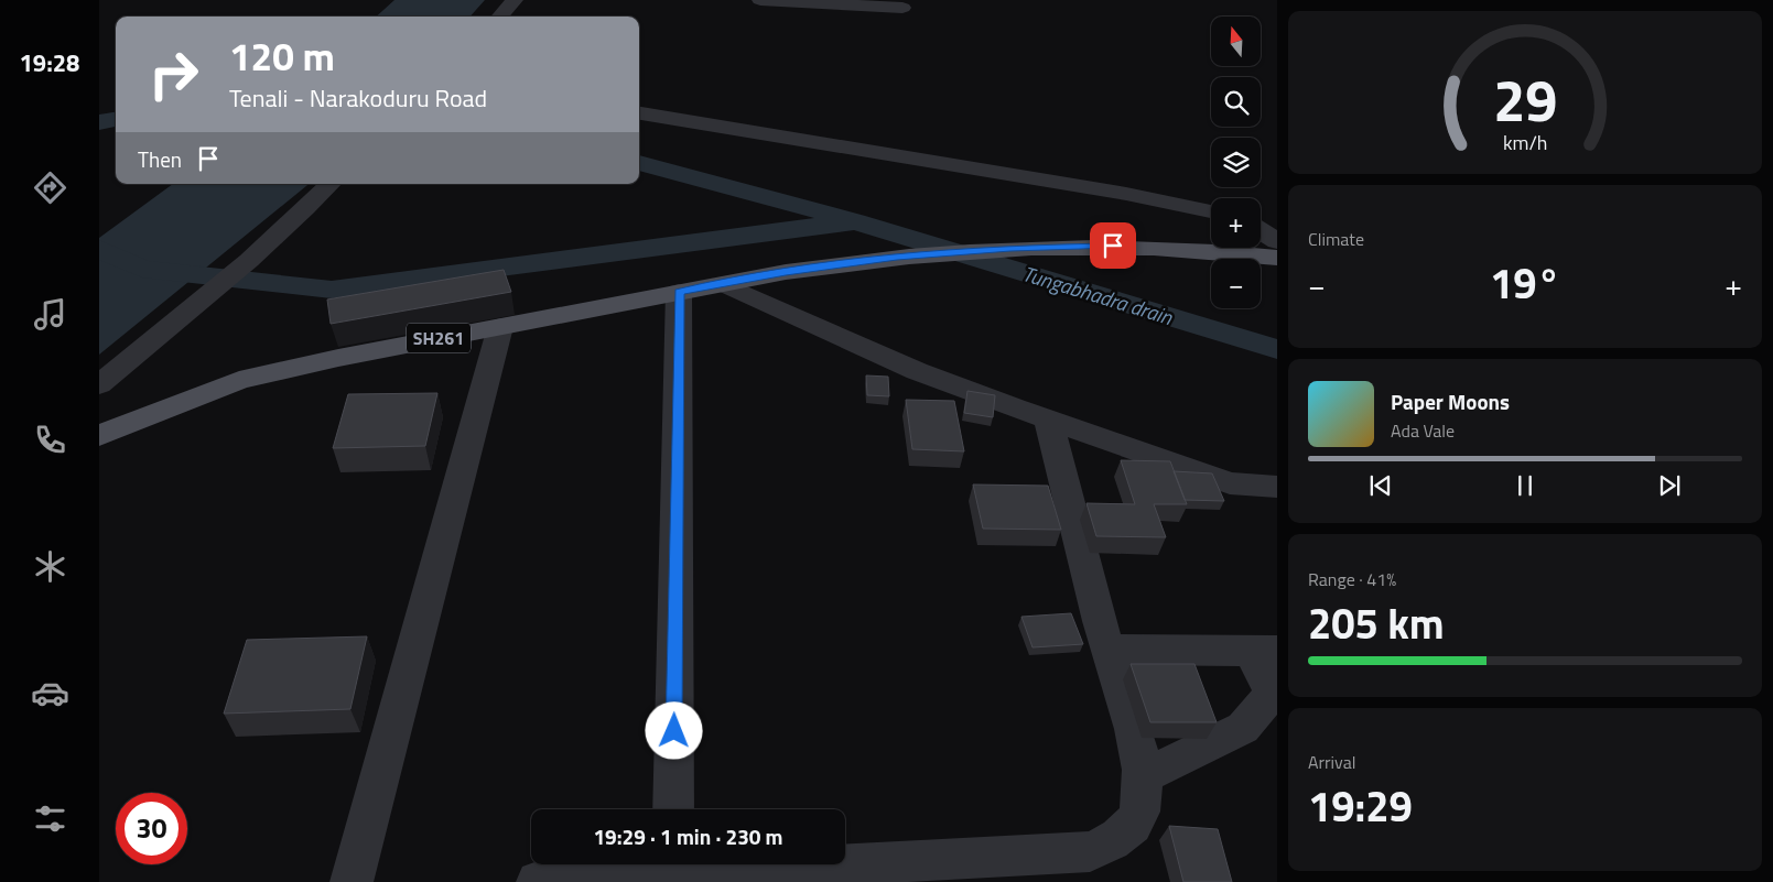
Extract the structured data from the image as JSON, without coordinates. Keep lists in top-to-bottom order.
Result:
{
  "streets": {
    "main road": ["SH261"]
  },
  "water": ["Tungabhadra drain"],
  "north": "top",
  "page": {
    "tabs": "19:28",
    "map_buttons": ["+", "−"],
    "turn": ["120 m", "Tenali - Narakoduru Road"],
    "then": "Then",
    "tile": [
      "Climate",
      ["Range · 41%", "205 km"],
      ["Arrival", "19:29"]
    ],
    "heat": ["−", "19°", "+"],
    "song": ["Paper Moons", "Ada Vale"],
    "limit": "30",
    "trip": "19:29 · 1 min · 230 m",
    "gauge": ["29", "km/h"]
  }
}
